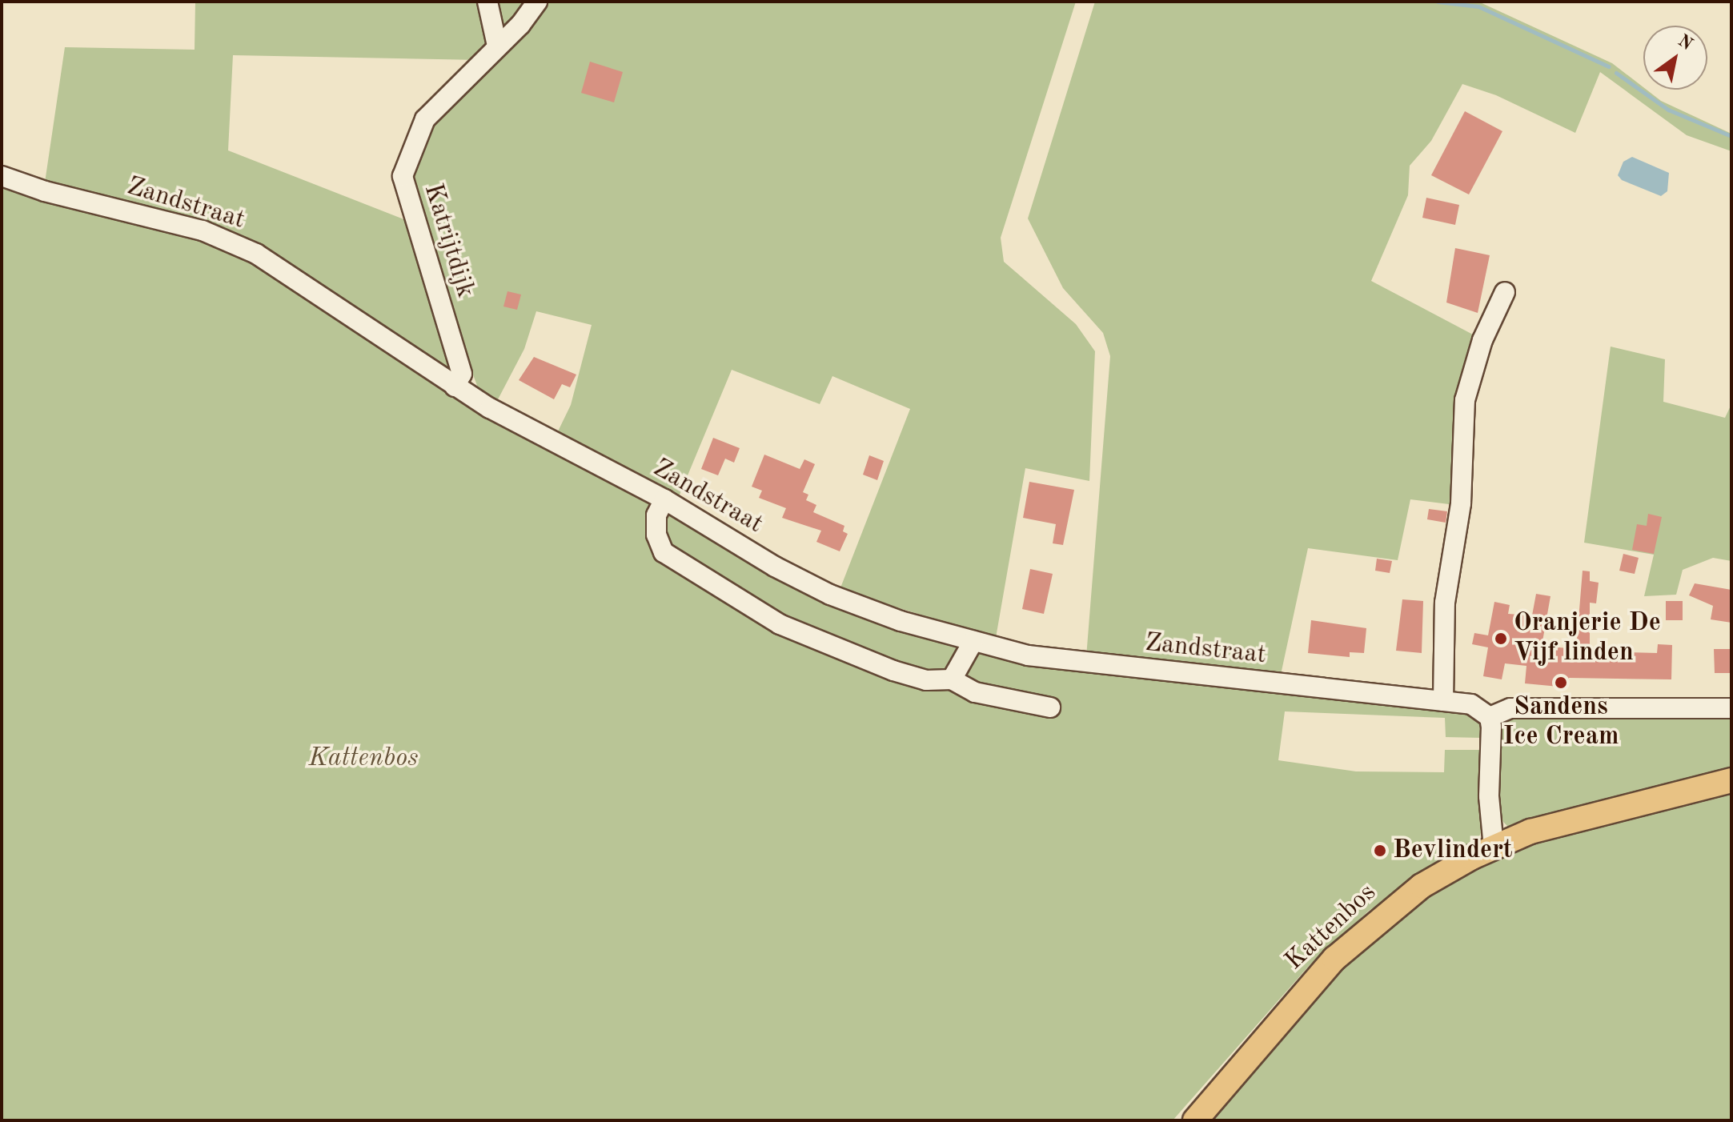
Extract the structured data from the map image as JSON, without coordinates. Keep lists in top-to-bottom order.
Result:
{
  "streets": {
    "main road": ["Kattenbos"],
    "street": ["Zandstraat", "Katrijtdijk"]
  },
  "crossings": [
    ["Zandstraat", "Katrijtdijk"]
  ],
  "parks": ["Kattenbos"],
  "places": ["Oranjerie De Vijf linden", "Sandens Ice Cream", "Bevlindert"],
  "north": "top right"
}
